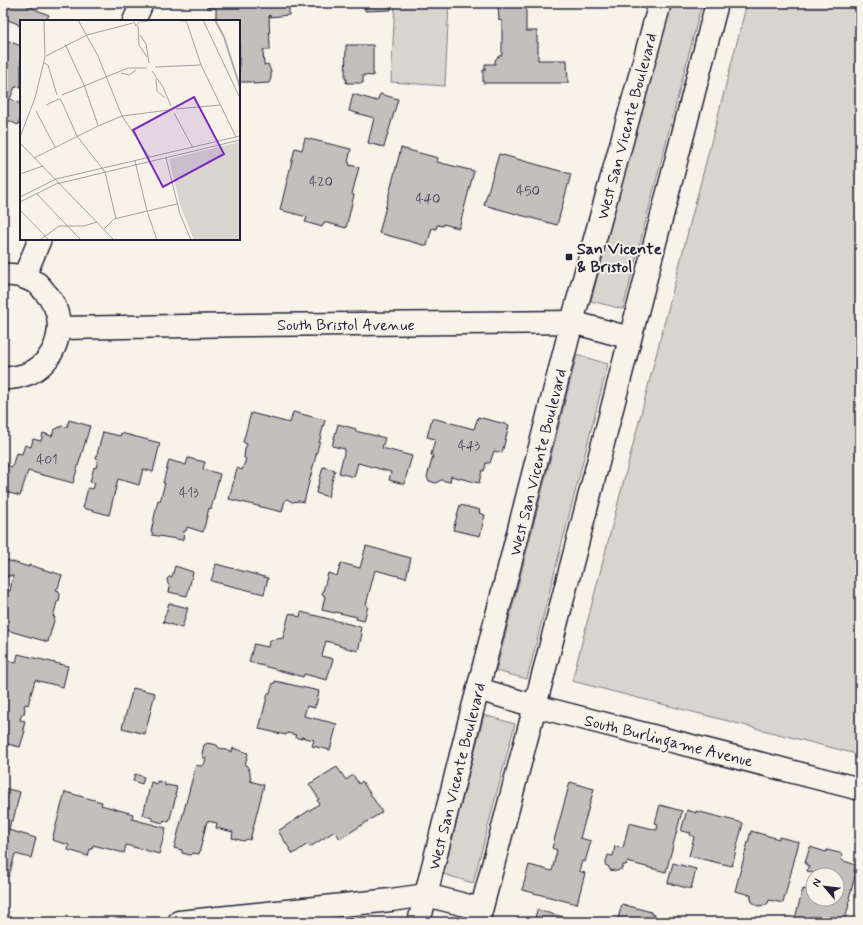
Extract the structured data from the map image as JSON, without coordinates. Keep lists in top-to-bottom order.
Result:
{
  "streets": {
    "main road": ["West San Vicente Boulevard", "South Bristol Avenue", "South Burlingame Avenue"]
  },
  "crossings": [
    ["West San Vicente Boulevard", "South Bristol Avenue"],
    ["West San Vicente Boulevard", "South Burlingame Avenue"]
  ],
  "places": {
    "transit": ["San Vicente & Bristol"]
  },
  "house_numbers": [
    "420",
    "450",
    "440",
    "443",
    "401",
    "413"
  ],
  "north": "top left"
}
